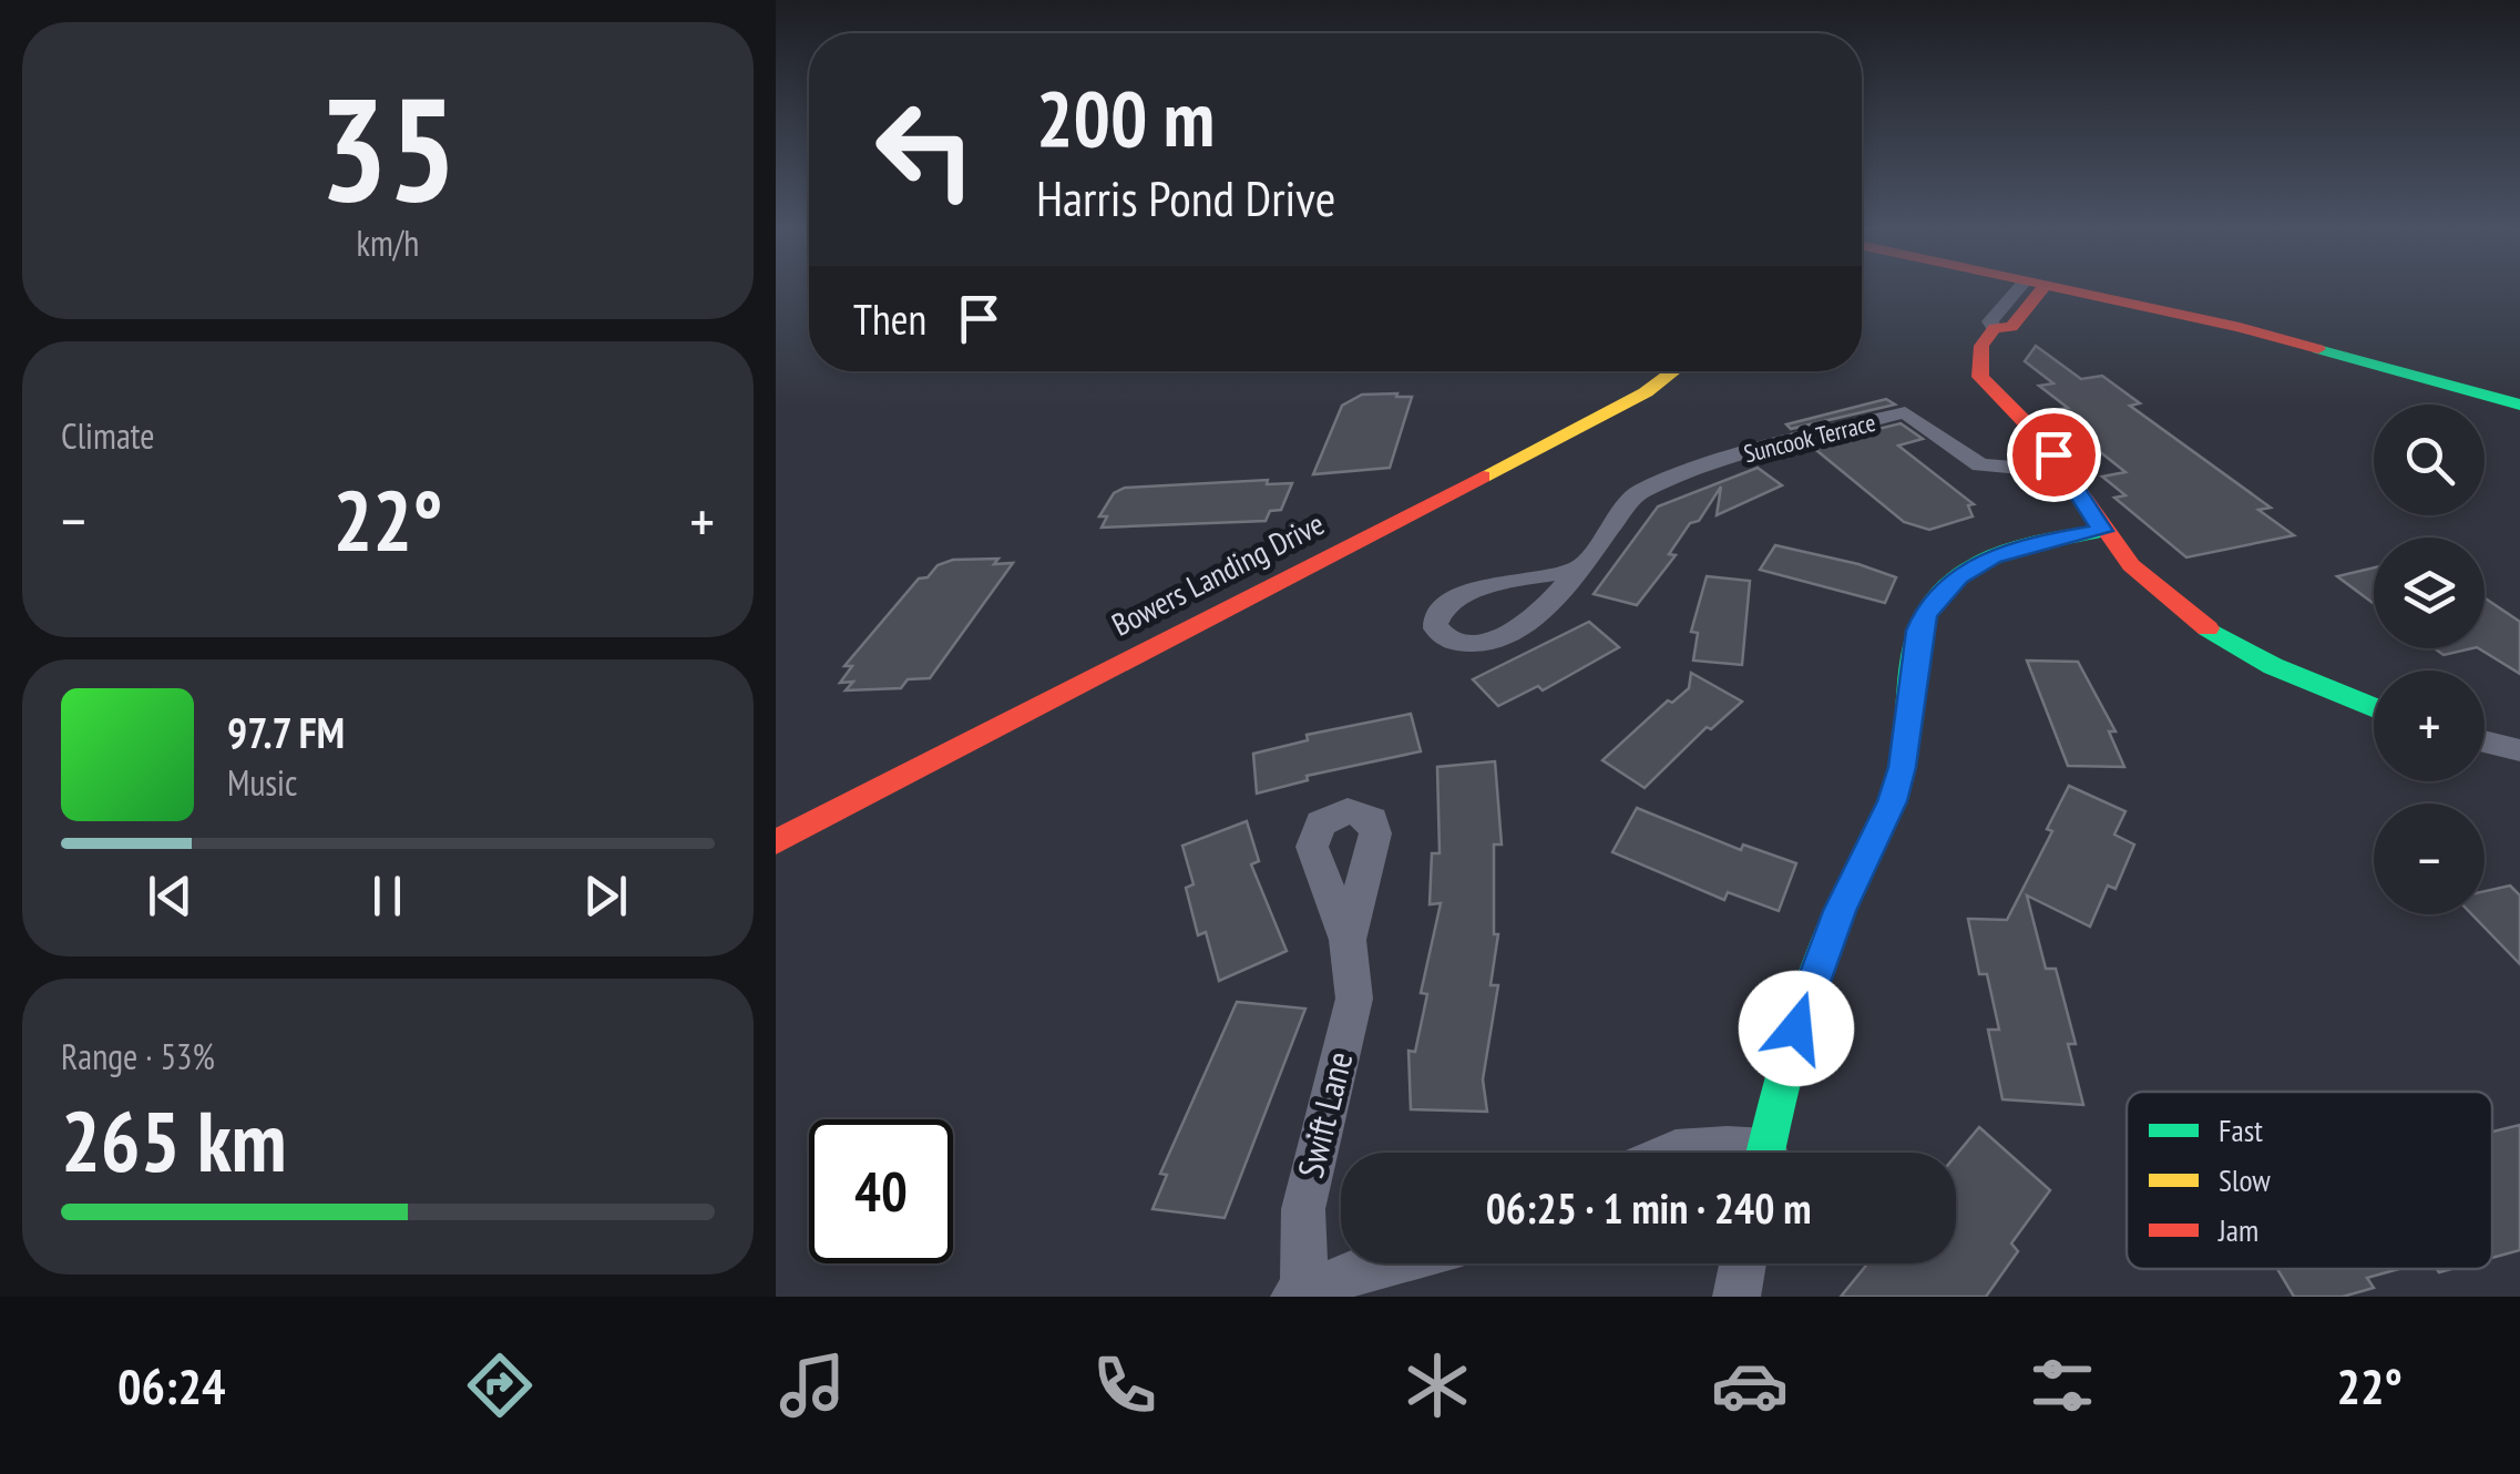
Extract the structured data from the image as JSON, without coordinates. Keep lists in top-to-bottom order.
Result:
{
  "streets": {
    "street": ["Suncook Terrace", "Bowers Landing Drive", "Swift Lane"]
  },
  "legend": ["Fast", "Slow", "Jam"],
  "page": {
    "tile": [
      ["35", "km/h"],
      "Climate",
      ["Range · 53%", "265 km"]
    ],
    "turn": ["200 m", "Harris Pond Drive"],
    "then": "Then",
    "map_buttons": ["+", "−"],
    "heat": ["−", "22°", "+"],
    "song": ["97.7 FM", "Music"],
    "limit": "40",
    "trip": "06:25 · 1 min · 240 m",
    "tabs": ["06:24", "22°"]
  }
}
